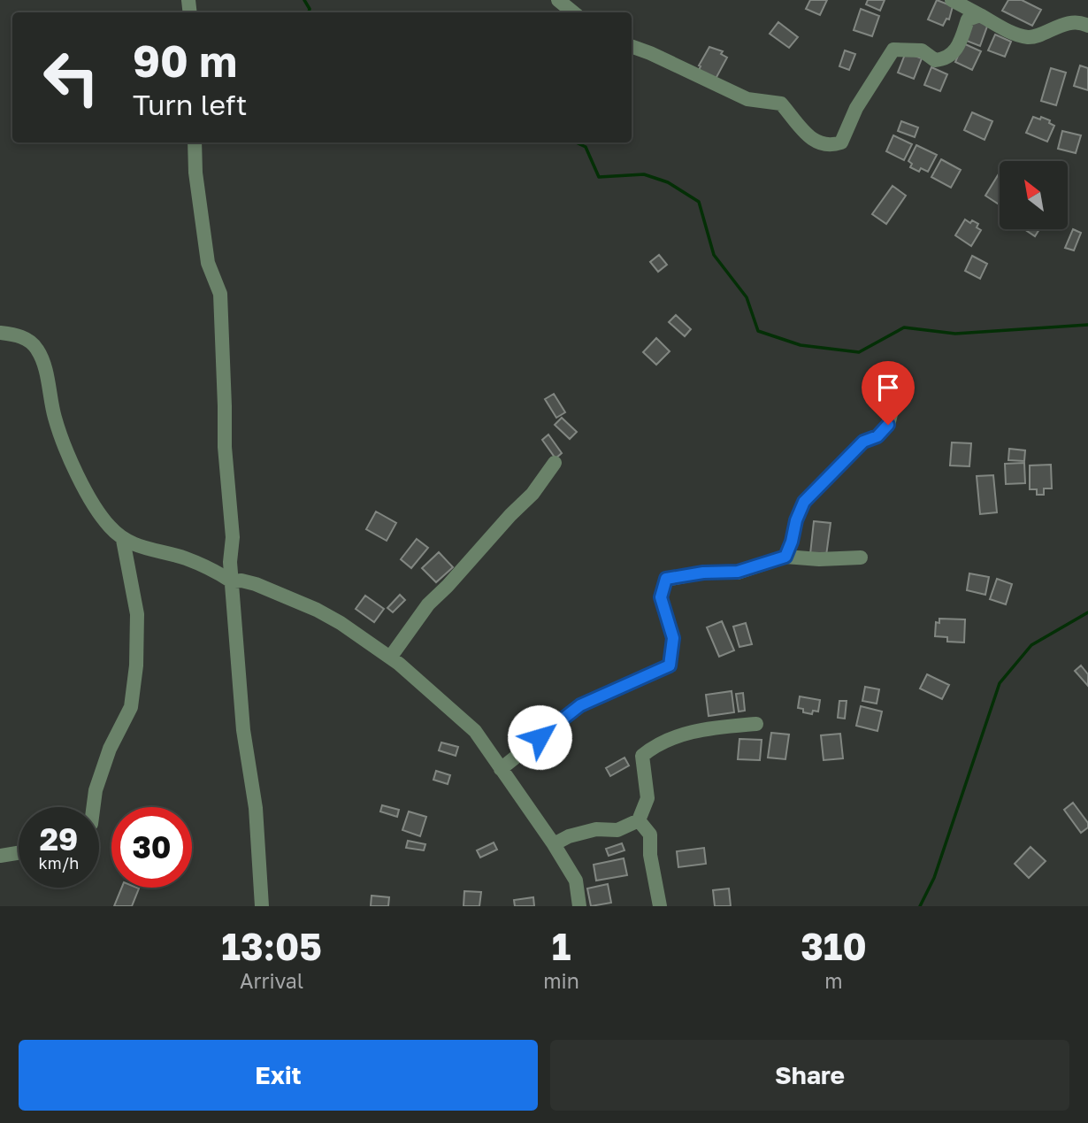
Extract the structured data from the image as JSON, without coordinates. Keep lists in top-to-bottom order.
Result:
{
  "north": "top left",
  "page": {
    "turn": ["90 m", "Turn left"],
    "speed": "29 km/h",
    "limit": "30",
    "eta": [
      "13:05",
      "Arrival",
      "1",
      "min",
      "310",
      "m"
    ],
    "buttons": ["Exit", "Share"]
  }
}
